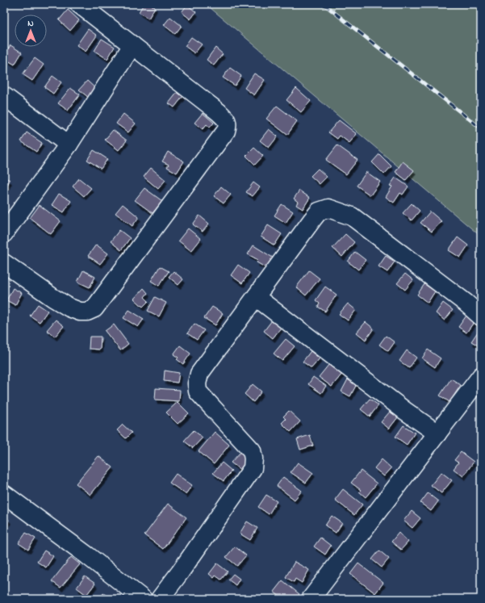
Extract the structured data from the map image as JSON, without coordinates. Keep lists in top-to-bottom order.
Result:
{
  "north": "top"
}
